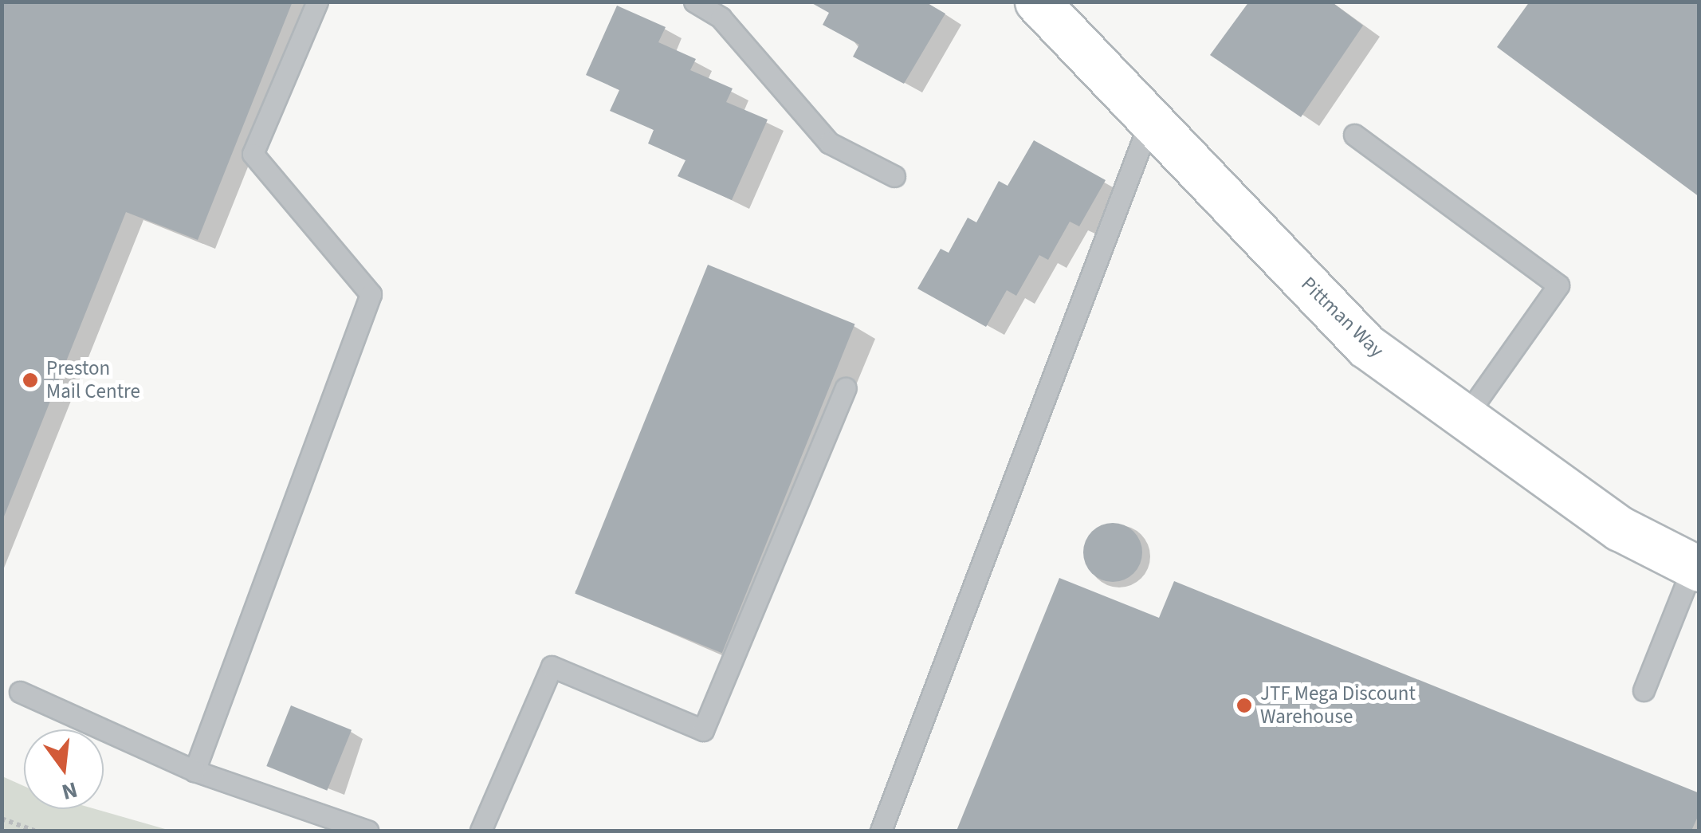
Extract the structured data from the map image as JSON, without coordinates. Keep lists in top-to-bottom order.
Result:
{
  "streets": {
    "street": ["Pittman Way"]
  },
  "places": ["Preston Mail Centre", "JTF Mega Discount Warehouse"],
  "north": "bottom"
}
